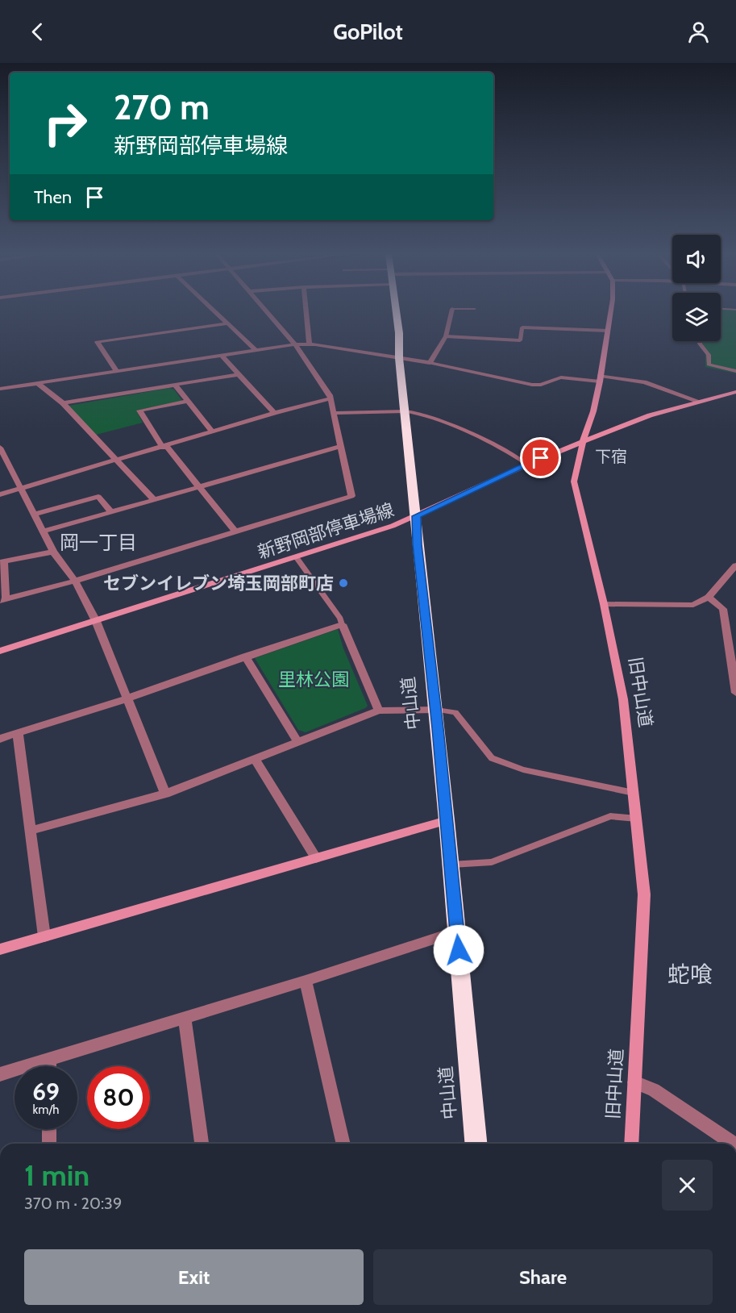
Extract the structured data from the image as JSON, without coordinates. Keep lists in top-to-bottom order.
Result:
{
  "streets": {
    "highway": ["中山道"],
    "street": ["新野岡部停車場線", "旧中山道"]
  },
  "crossings": [
    ["新野岡部停車場線", "旧中山道"],
    ["新野岡部停車場線", "中山道"]
  ],
  "districts": ["下宿", "岡一丁目", "蛇喰"],
  "parks": ["里林公園"],
  "places": ["セブンイレブン埼玉岡部町店"],
  "page": {
    "header": "GoPilot",
    "turn": ["270 m", "新野岡部停車場線"],
    "then": "Then",
    "speed": "69 km/h",
    "limit": "80",
    "heading": ["1 min", "370 m · 20:39"],
    "buttons": ["Exit", "Share"]
  }
}
